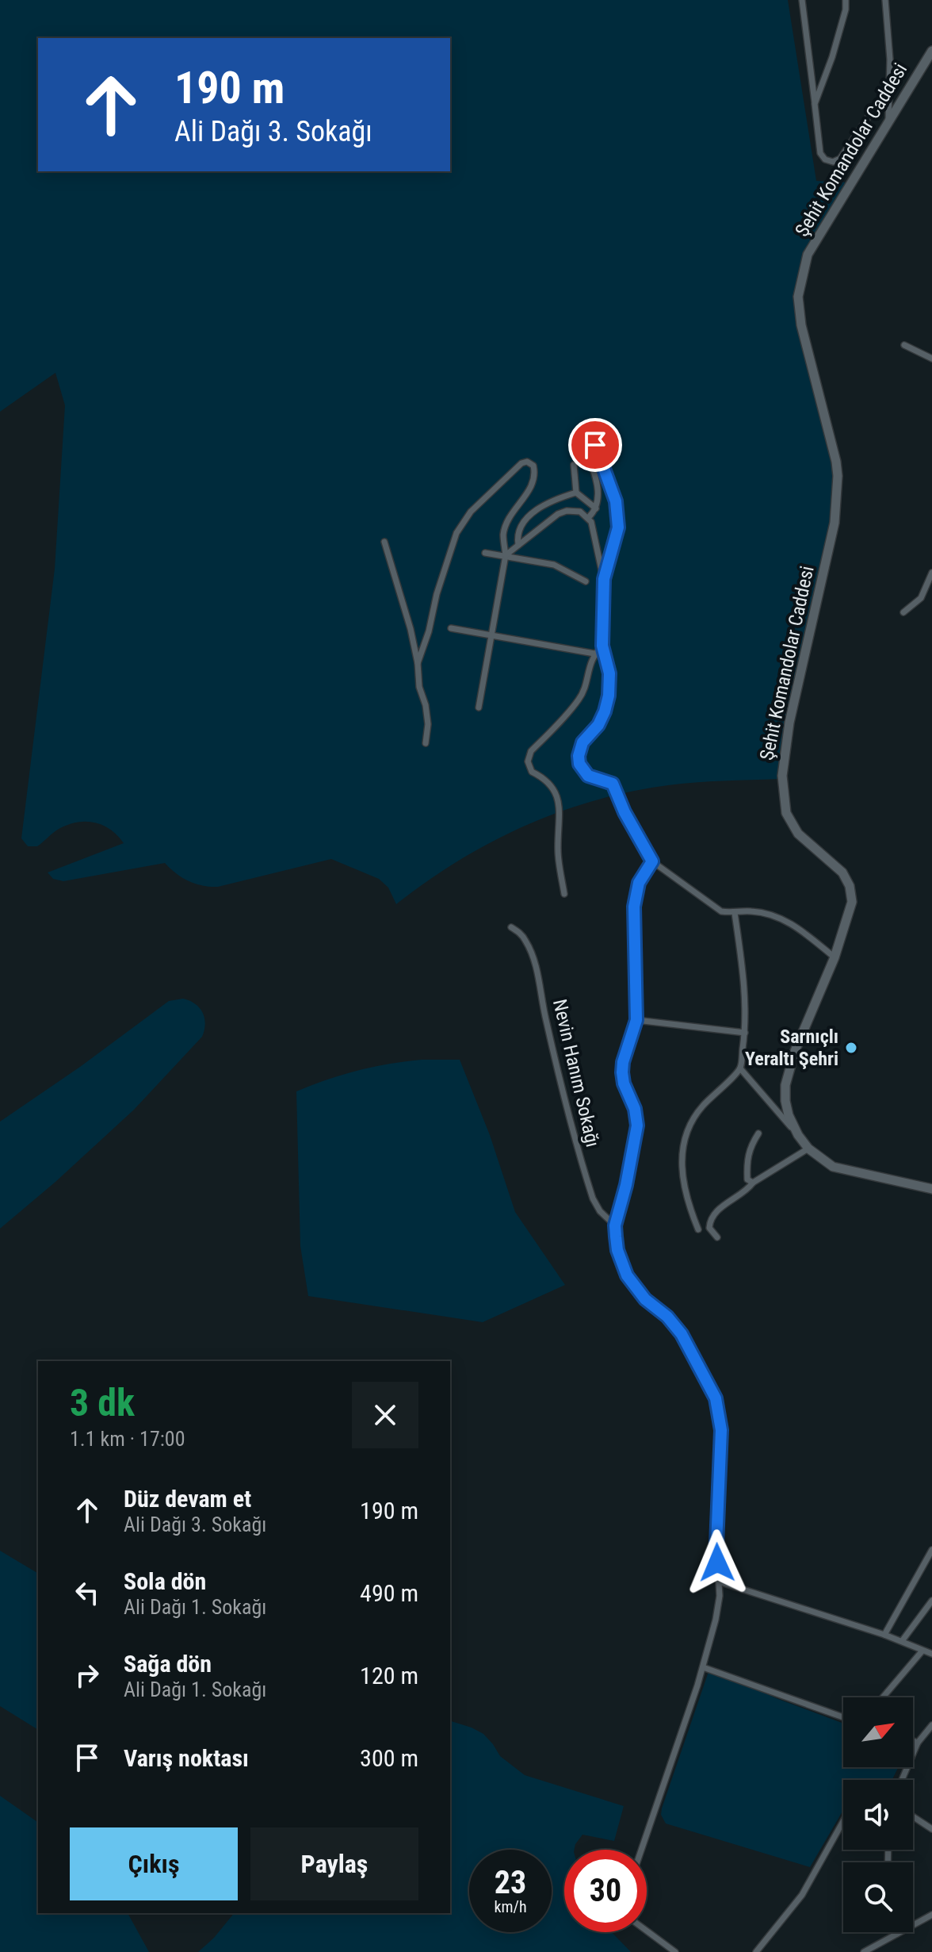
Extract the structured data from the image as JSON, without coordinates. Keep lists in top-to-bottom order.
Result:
{
  "streets": {
    "main road": ["Şehit Komandolar Caddesi"],
    "street": ["Nevin Hanım Sokağı"]
  },
  "places": ["Sarnıçlı Yeraltı Şehri"],
  "north": "top right",
  "page": {
    "turn": ["190 m", "Ali Dağı 3. Sokağı"],
    "heading": ["3 dk", "1.1 km · 17:00"],
    "list": [
      {
        "name": "Düz devam et",
        "note": "Ali Dağı 3. Sokağı",
        "value": "190 m"
      },
      {
        "name": "Sola dön",
        "note": "Ali Dağı 1. Sokağı",
        "value": "490 m"
      },
      {
        "name": "Sağa dön",
        "note": "Ali Dağı 1. Sokağı",
        "value": "120 m"
      },
      {
        "name": "Varış noktası",
        "value": "300 m"
      }
    ],
    "buttons": ["Çıkış", "Paylaş"],
    "speed": "23 km/h",
    "limit": "30"
  }
}
